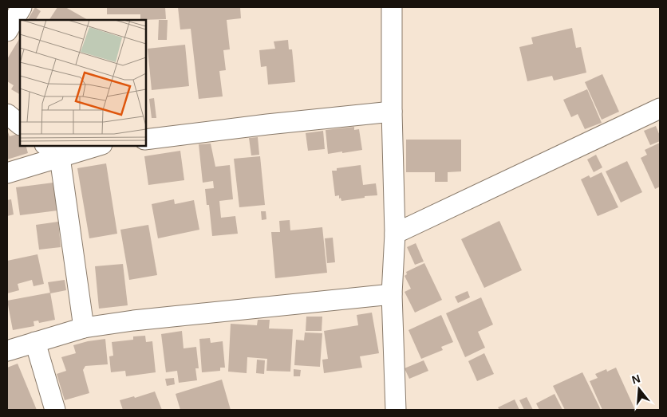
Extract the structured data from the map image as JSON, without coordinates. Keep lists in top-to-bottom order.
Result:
{
  "north": "top"
}
